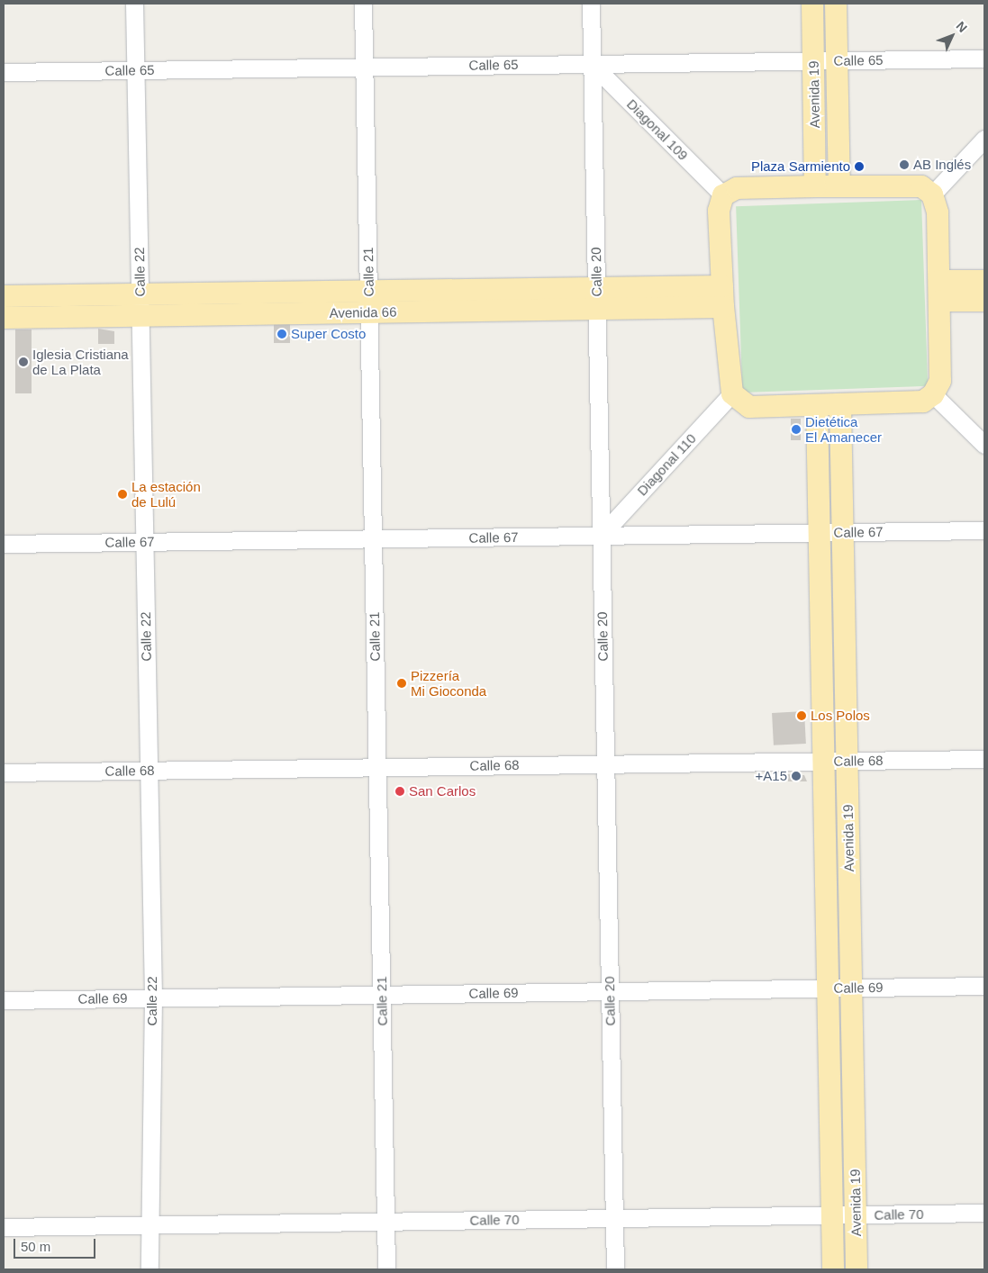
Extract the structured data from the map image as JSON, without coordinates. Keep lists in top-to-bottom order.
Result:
{
  "streets": {
    "main road": ["Avenida 19", "Avenida 66"],
    "street": [
      "Calle 65",
      "Diagonal 109",
      "Calle 22",
      "Calle 21",
      "Calle 20",
      "Diagonal 110",
      "Calle 67",
      "Calle 68",
      "Calle 69",
      "Calle 70"
    ]
  },
  "crossings": [
    ["Calle 65", "Avenida 19"],
    ["Calle 65", "Diagonal 109"],
    ["Calle 65", "Calle 22"],
    ["Calle 65", "Calle 21"],
    ["Calle 65", "Calle 20"],
    ["Avenida 19", "Calle 67"],
    ["Avenida 19", "Calle 68"],
    ["Avenida 19", "Calle 69"],
    ["Avenida 19", "Calle 70"],
    ["Diagonal 109", "Calle 20"],
    ["Calle 22", "Avenida 66"],
    ["Calle 22", "Calle 67"],
    ["Calle 22", "Calle 68"],
    ["Calle 22", "Calle 69"],
    ["Calle 22", "Calle 70"],
    ["Calle 21", "Avenida 66"],
    ["Calle 21", "Calle 67"],
    ["Calle 21", "Calle 68"],
    ["Calle 21", "Calle 69"],
    ["Calle 21", "Calle 70"],
    ["Calle 20", "Avenida 66"],
    ["Calle 20", "Diagonal 110"],
    ["Calle 20", "Calle 67"],
    ["Calle 20", "Calle 68"],
    ["Calle 20", "Calle 69"],
    ["Calle 20", "Calle 70"],
    ["Diagonal 110", "Calle 67"]
  ],
  "places": [
    "AB Inglés",
    "Plaza Sarmiento",
    "Super Costo",
    "Iglesia Cristiana de La Plata",
    "Dietética El Amanecer",
    "La estación de Lulú",
    "Pizzería Mi Gioconda",
    "Los Polos",
    "+A15",
    "San Carlos"
  ],
  "scale_bar": "50 m",
  "north": "top right"
}
